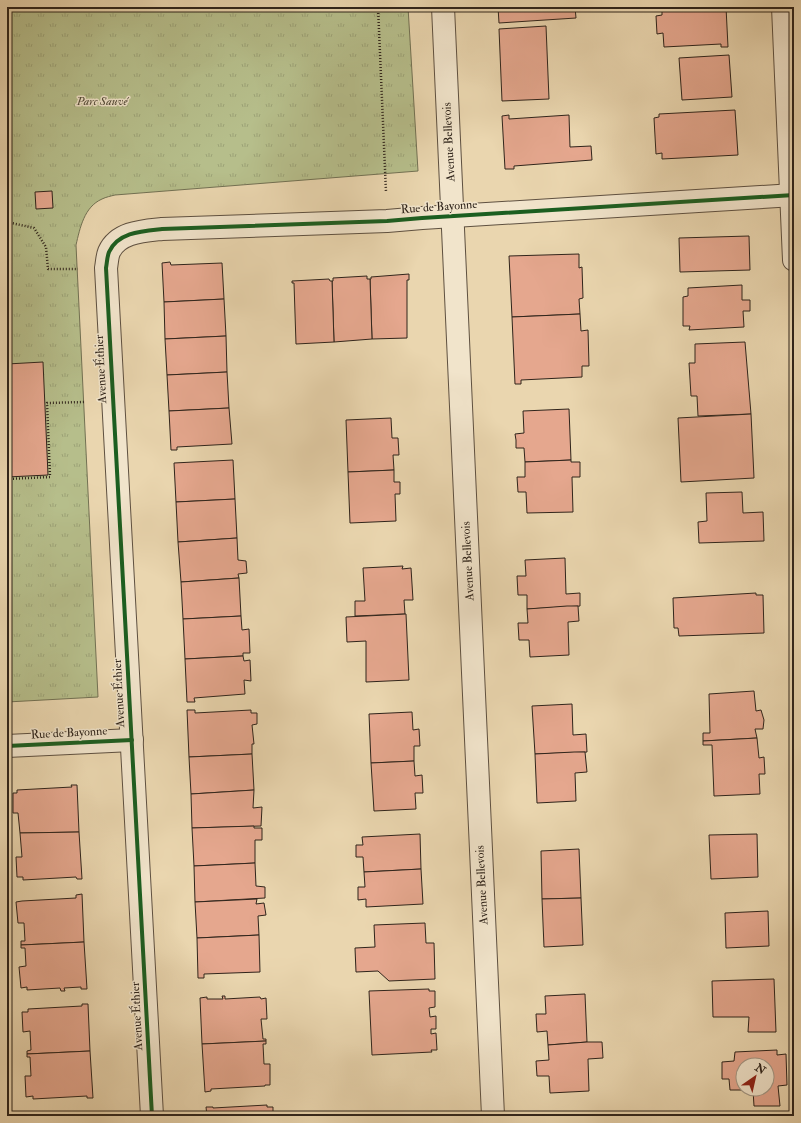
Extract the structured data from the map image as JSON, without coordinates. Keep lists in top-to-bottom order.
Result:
{
  "streets": {
    "street": ["Avenue Bellevois", "Rue de Bayonne", "Avenue Éthier"]
  },
  "crossings": [
    ["Avenue Bellevois", "Rue de Bayonne"],
    ["Rue de Bayonne", "Avenue Éthier"]
  ],
  "parks": ["Parc Sauvé"],
  "north": "top right"
}
